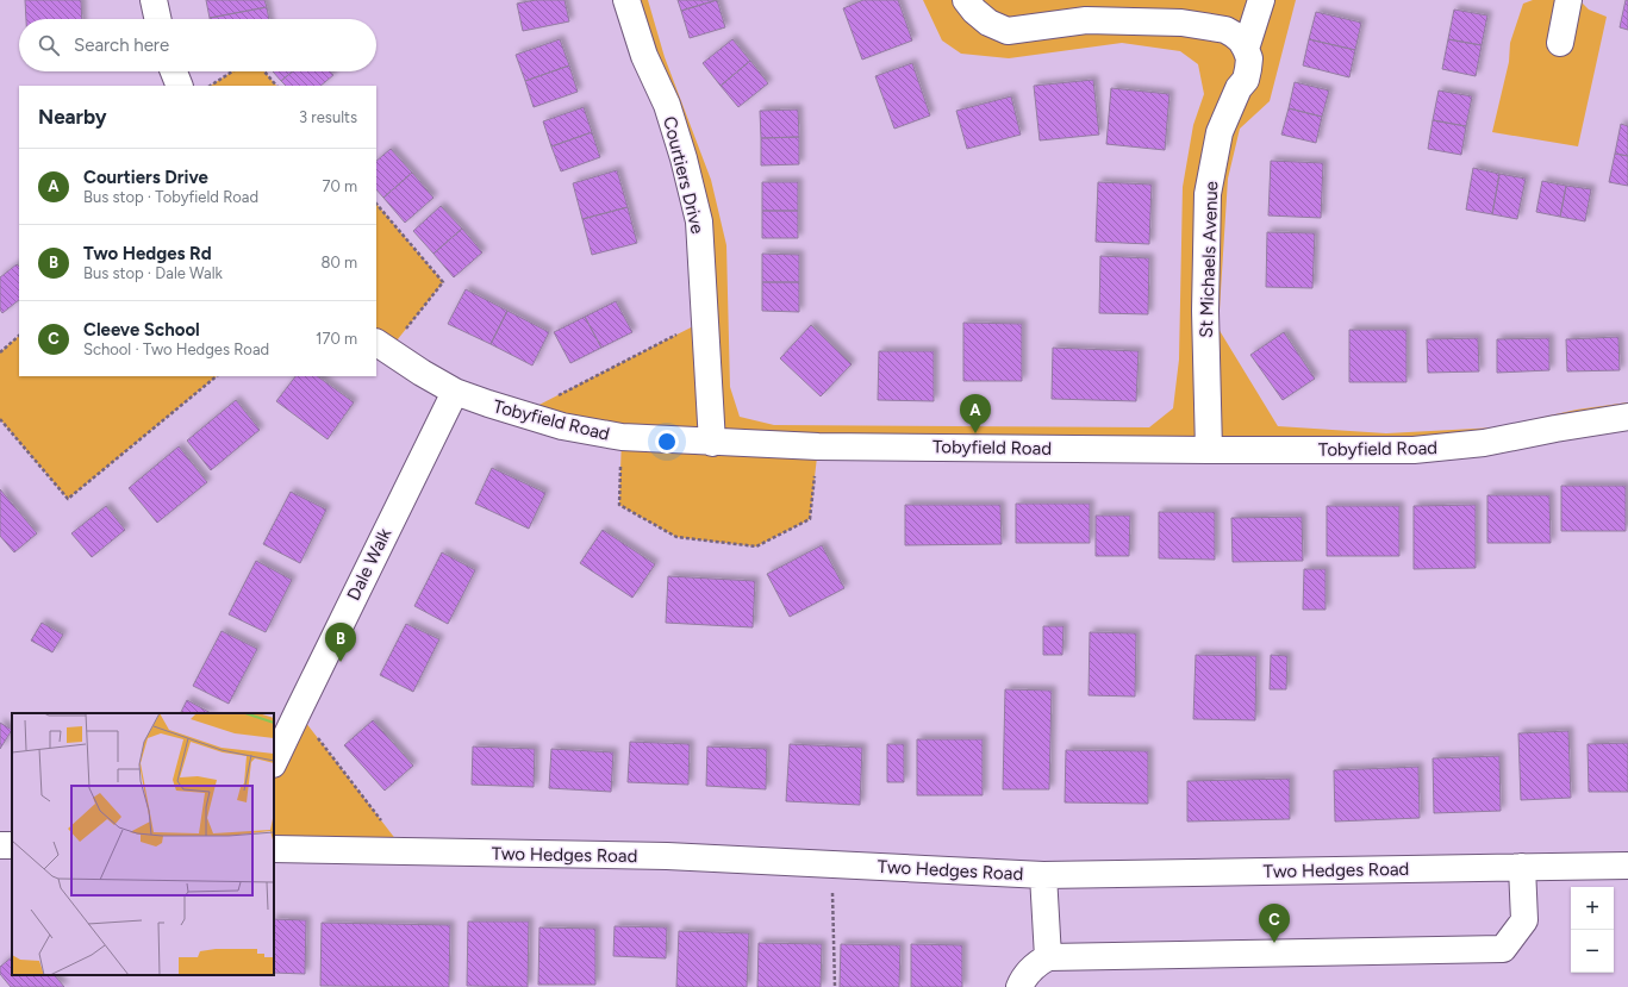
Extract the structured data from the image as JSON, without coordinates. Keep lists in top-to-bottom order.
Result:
{
  "streets": {
    "street": [
      "Courtiers Drive",
      "St Michaels Avenue",
      "Tobyfield Road",
      "Dale Walk",
      "Two Hedges Road"
    ]
  },
  "crossings": [
    ["Courtiers Drive", "Tobyfield Road"],
    ["St Michaels Avenue", "Tobyfield Road"],
    ["Tobyfield Road", "Dale Walk"]
  ],
  "page": {
    "search": "Search here",
    "heading": ["Nearby", "3 results"],
    "list": [
      {
        "mark": "A",
        "name": "Courtiers Drive",
        "note": "Bus stop · Tobyfield Road",
        "value": "70 m"
      },
      {
        "mark": "B",
        "name": "Two Hedges Rd",
        "note": "Bus stop · Dale Walk",
        "value": "80 m"
      },
      {
        "mark": "C",
        "name": "Cleeve School",
        "note": "School · Two Hedges Road",
        "value": "170 m"
      }
    ],
    "pins": ["A", "B", "C"],
    "map_buttons": ["+", "−"]
  }
}
